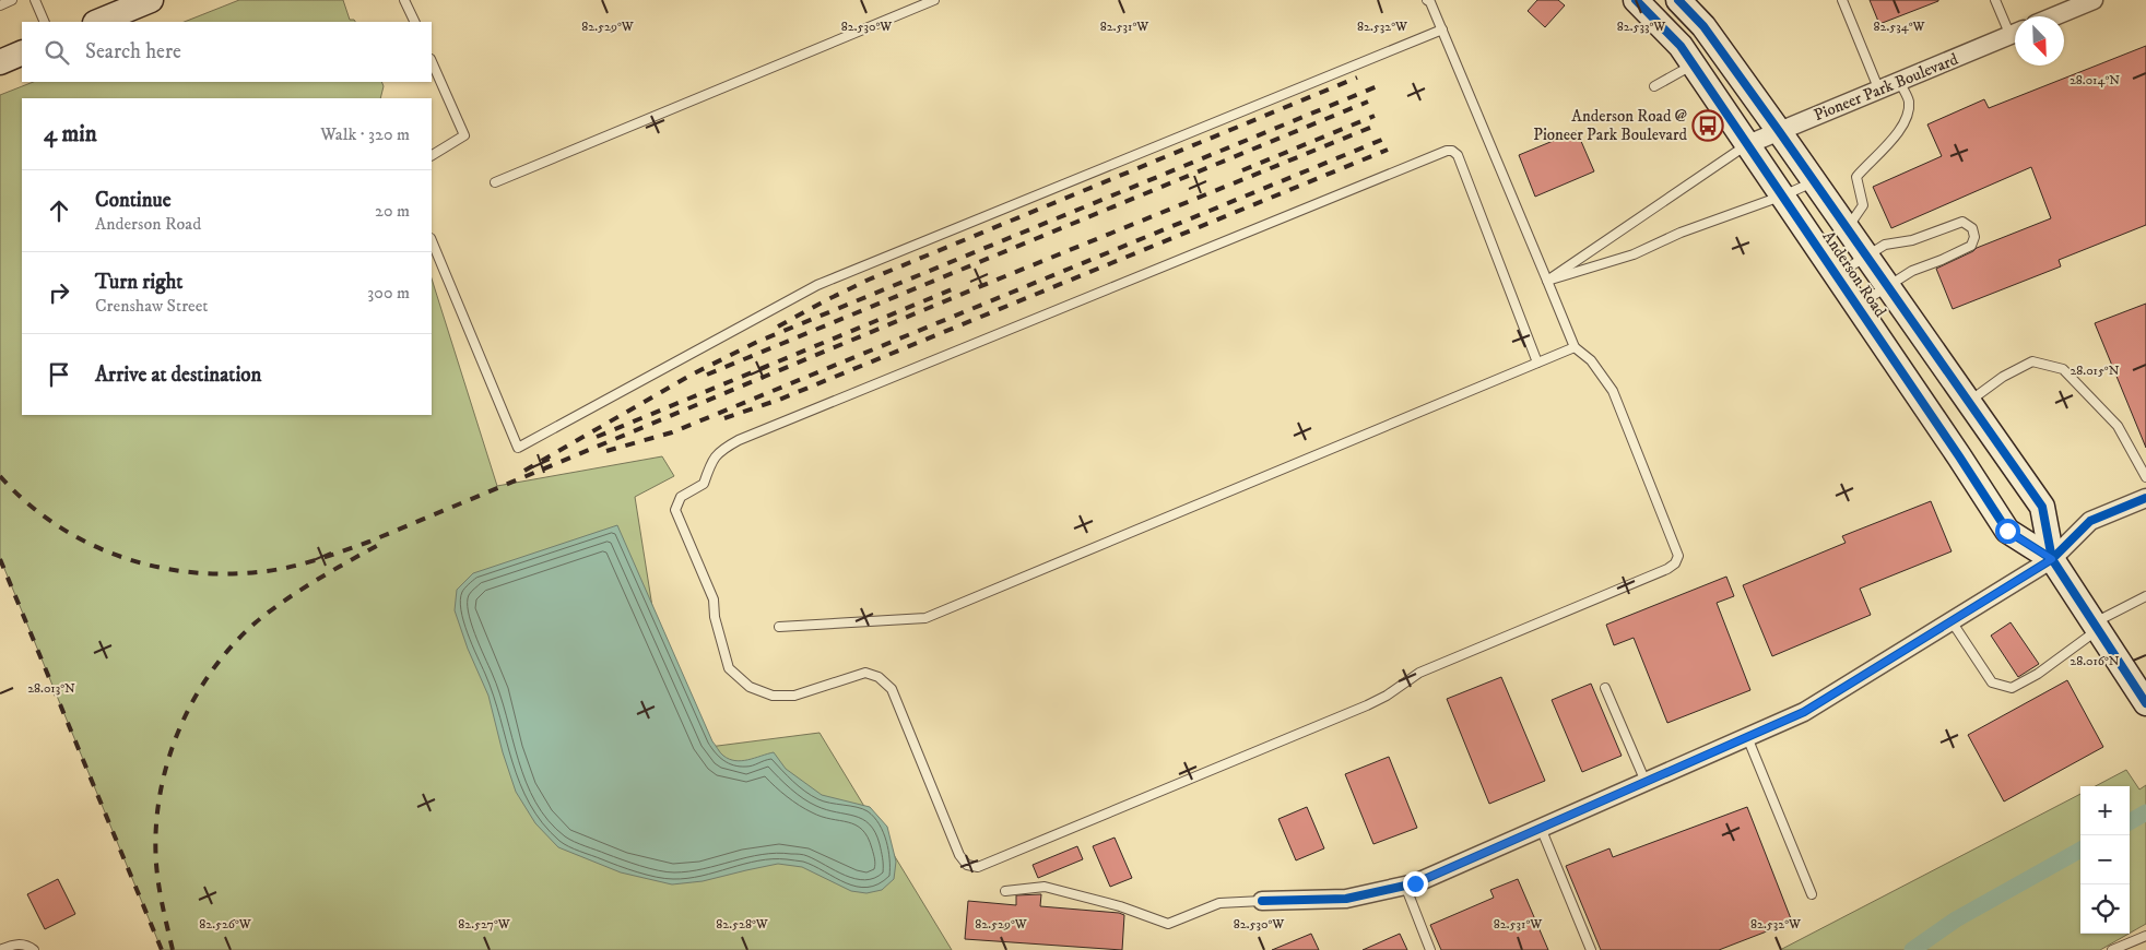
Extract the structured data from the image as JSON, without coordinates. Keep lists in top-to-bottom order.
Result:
{
  "streets": {
    "main road": ["Anderson Road"],
    "street": ["Pioneer Park Boulevard"]
  },
  "crossings": [
    ["Pioneer Park Boulevard", "Anderson Road"]
  ],
  "places": {
    "bus stop": ["Anderson Road @ Pioneer Park Boulevard"]
  },
  "north": "bottom right",
  "page": {
    "search": "Search here",
    "heading": ["4 min", "Walk · 320 m"],
    "list": [
      ["Continue", "Anderson Road", "20 m"],
      ["Turn right", "Crenshaw Street", "300 m"],
      "Arrive at destination"
    ],
    "map_buttons": ["+", "−"]
  },
  "coordinates": [
    "82.529°W",
    "82.530°W",
    "82.531°W",
    "82.532°W",
    "82.533°W",
    "82.534°W",
    "28.014°N",
    "28.015°N",
    "28.016°N",
    "28.013°N",
    "82.526°W",
    "82.527°W",
    "82.528°W"
  ]
}
